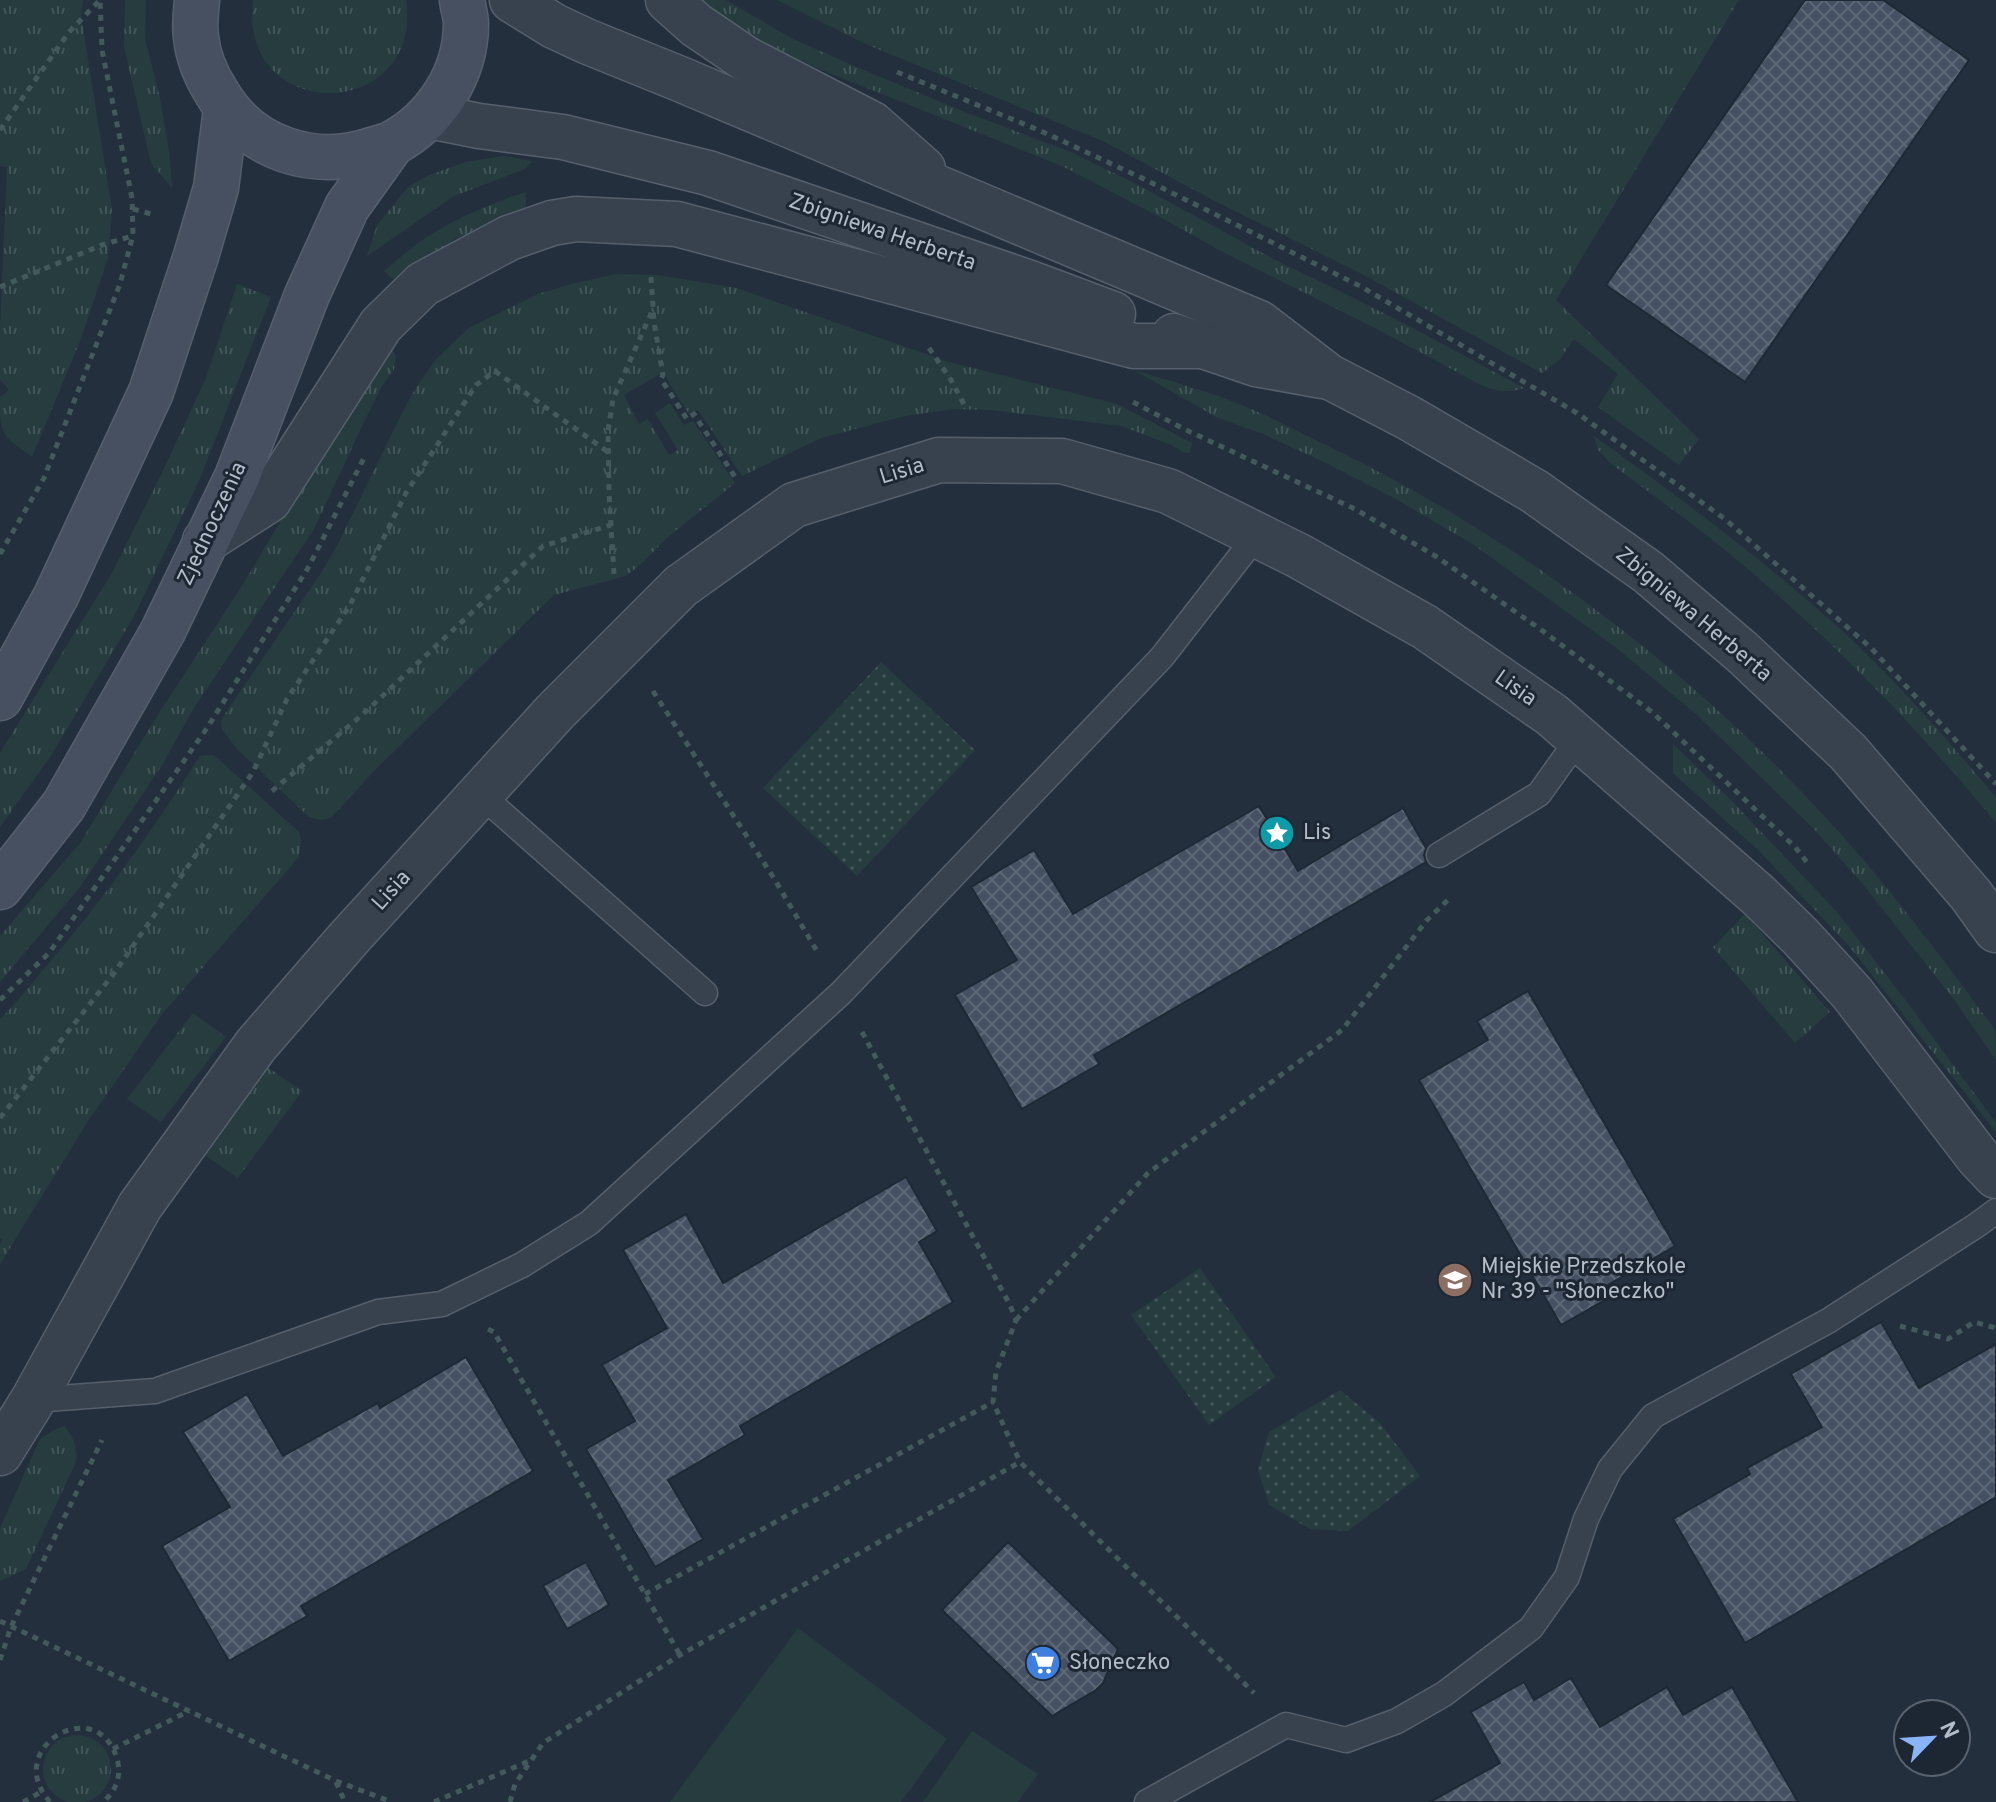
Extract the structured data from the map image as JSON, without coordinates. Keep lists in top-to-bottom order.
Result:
{
  "streets": {
    "main road": ["Zjednoczenia"],
    "street": ["Zbigniewa Herberta", "Lisia"]
  },
  "places": {
    "place": ["Lis"],
    "school or university": ["Miejskie Przedszkole Nr 39 - \"Słoneczko\""],
    "supermarket": ["Słoneczko"]
  },
  "north": "top right"
}
